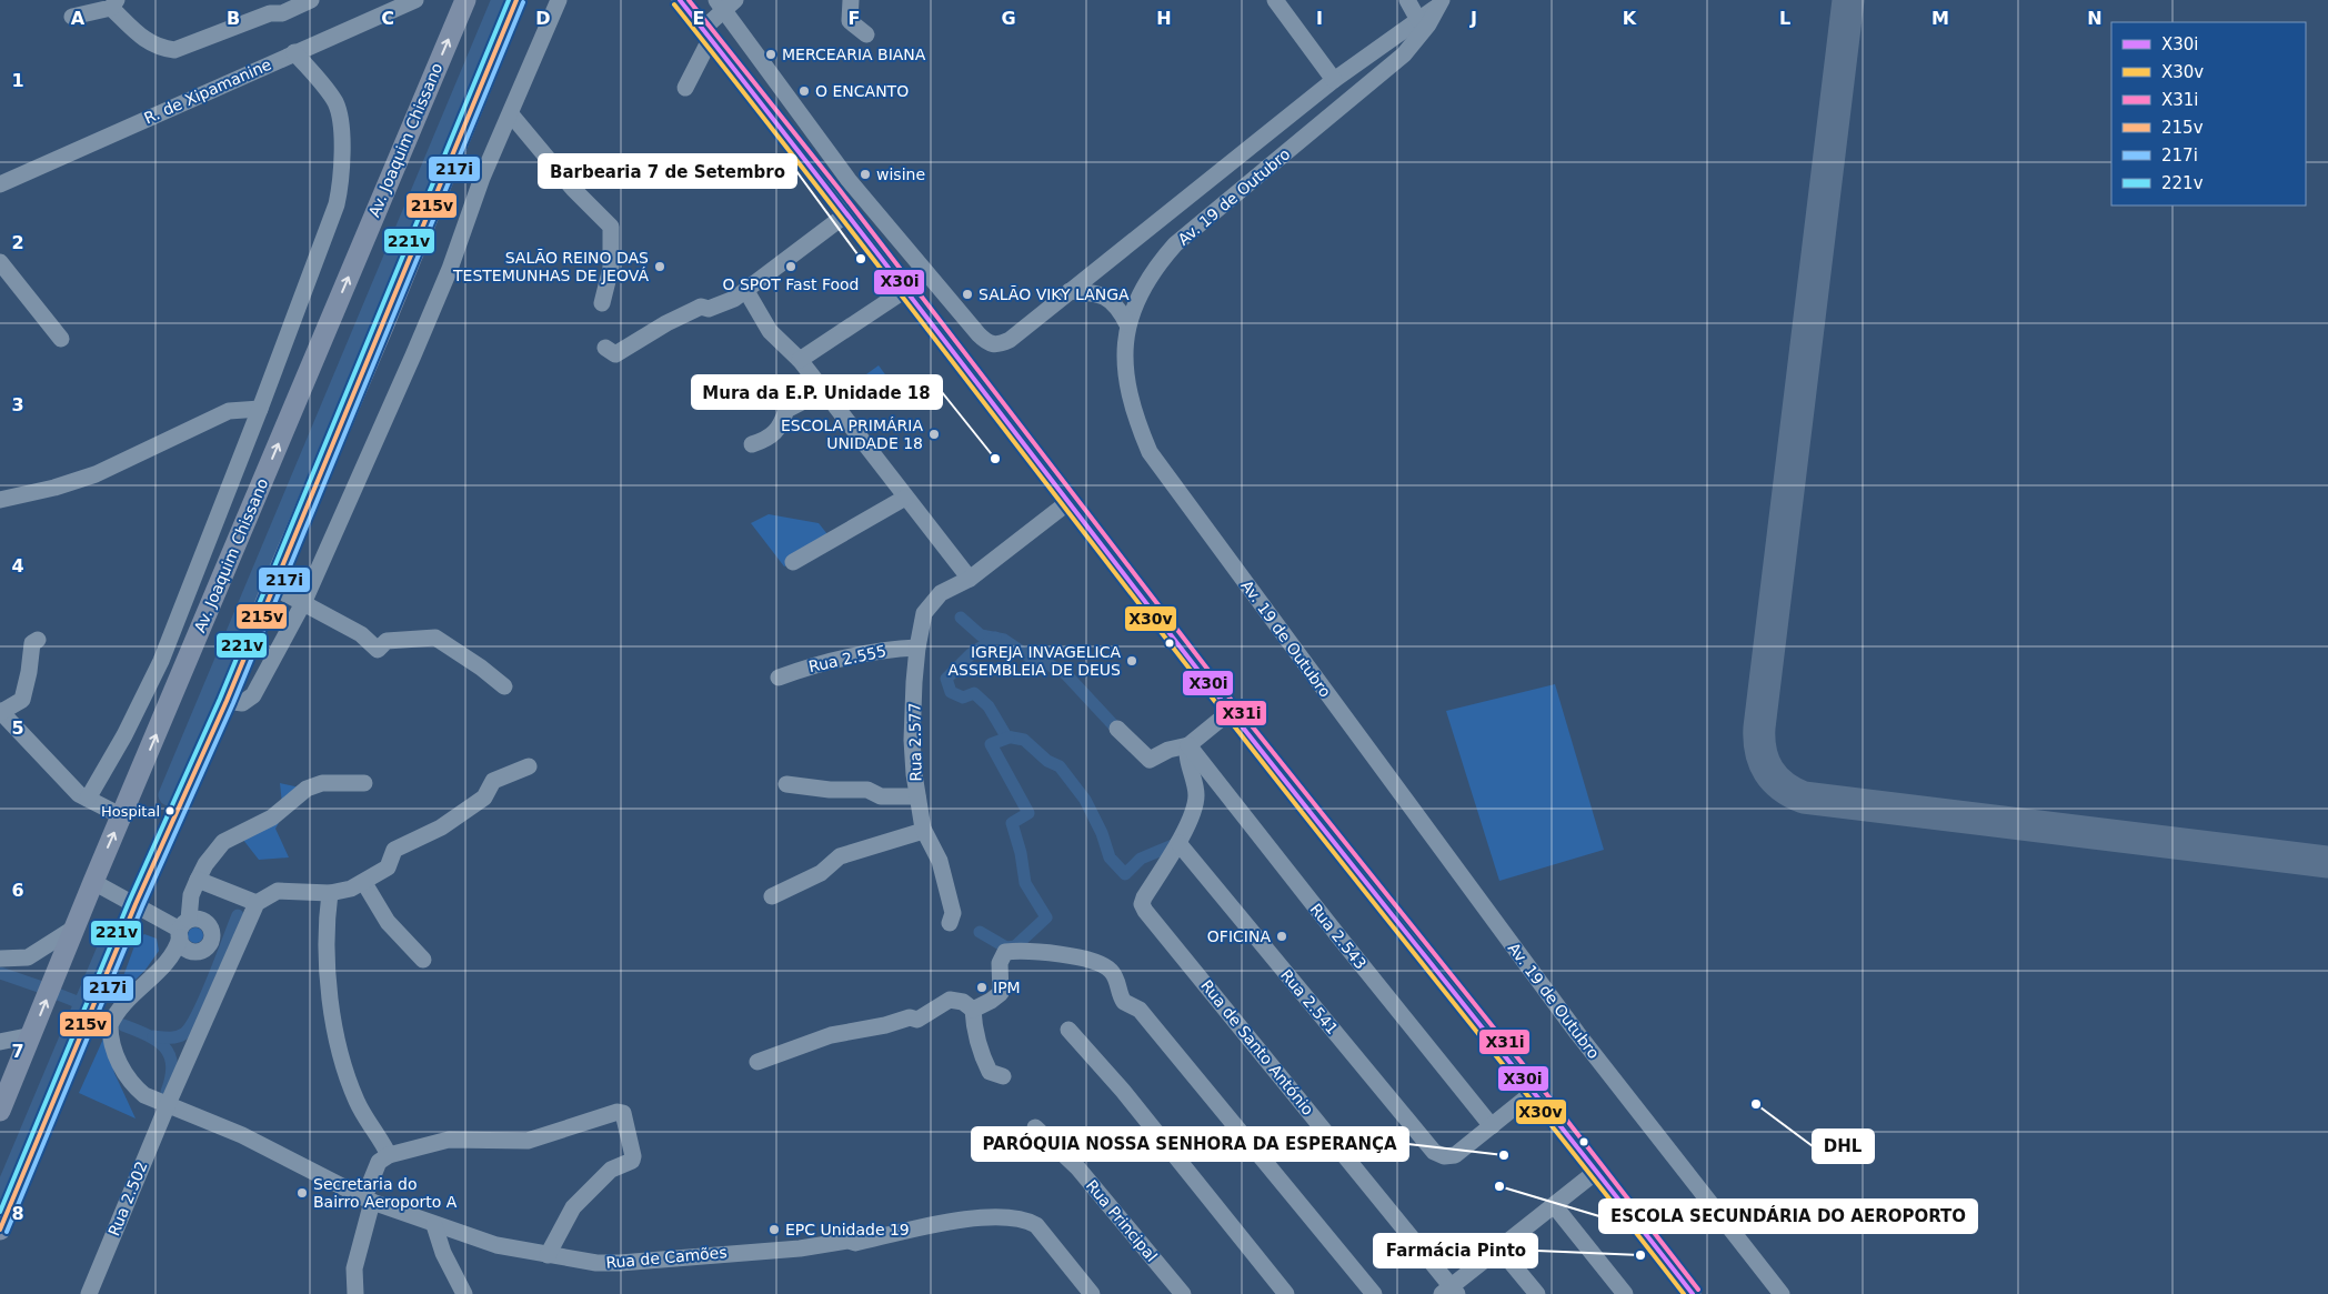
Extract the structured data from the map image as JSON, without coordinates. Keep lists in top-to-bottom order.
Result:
{
  "streets": {
    "main road": ["Av. Joaquim Chissano"],
    "street": [
      "R. de Xipamanine",
      "Av. 19 de Outubro",
      "Rua 2.555",
      "Rua 2.577",
      "Rua 2.543",
      "Rua 2.541",
      "Rua de Santo António",
      "Rua 2.502",
      "Rua Principal",
      "Rua de Camões"
    ]
  },
  "crossings": [
    ["Rua 2.555", "Rua 2.577"],
    ["Rua 2.543", "Rua 2.541"],
    ["Rua 2.541", "Rua de Santo António"],
    ["Rua 2.502", "Rua de Camões"]
  ],
  "places": [
    "MERCEARIA BIANA",
    "O ENCANTO",
    "wisine",
    "Barbearia 7 de Setembro",
    "SALÃO REINO DAS TESTEMUNHAS DE JEOVÁ",
    "O SPOT Fast Food",
    "SALÃO VIKY LANGA",
    "ESCOLA PRIMÁRIA UNIDADE 18",
    "Mura da E.P. Unidade 18",
    "IGREJA INVAGELICA ASSEMBLEIA DE DEUS",
    "Hospital",
    "OFICINA",
    "IPM",
    "DHL",
    "PARÓQUIA NOSSA SENHORA DA ESPERANÇA",
    "ESCOLA SECUNDÁRIA DO AEROPORTO",
    "Secretaria do Bairro Aeroporto A",
    "EPC Unidade 19",
    "Farmácia Pinto"
  ],
  "lines": [
    "transit line X30i",
    "transit line X31i",
    "transit line 215v",
    "transit line 221v",
    "transit line 217i",
    "transit line X30v"
  ],
  "legend": [
    "X30i",
    "X30v",
    "X31i",
    "215v",
    "217i",
    "221v"
  ],
  "grid": {
    "columns": [
      "A",
      "B",
      "C",
      "D",
      "E",
      "F",
      "G",
      "H",
      "I",
      "J",
      "K",
      "L",
      "M",
      "N"
    ],
    "rows": [
      "1",
      "2",
      "3",
      "4",
      "5",
      "6",
      "7",
      "8"
    ]
  }
}
